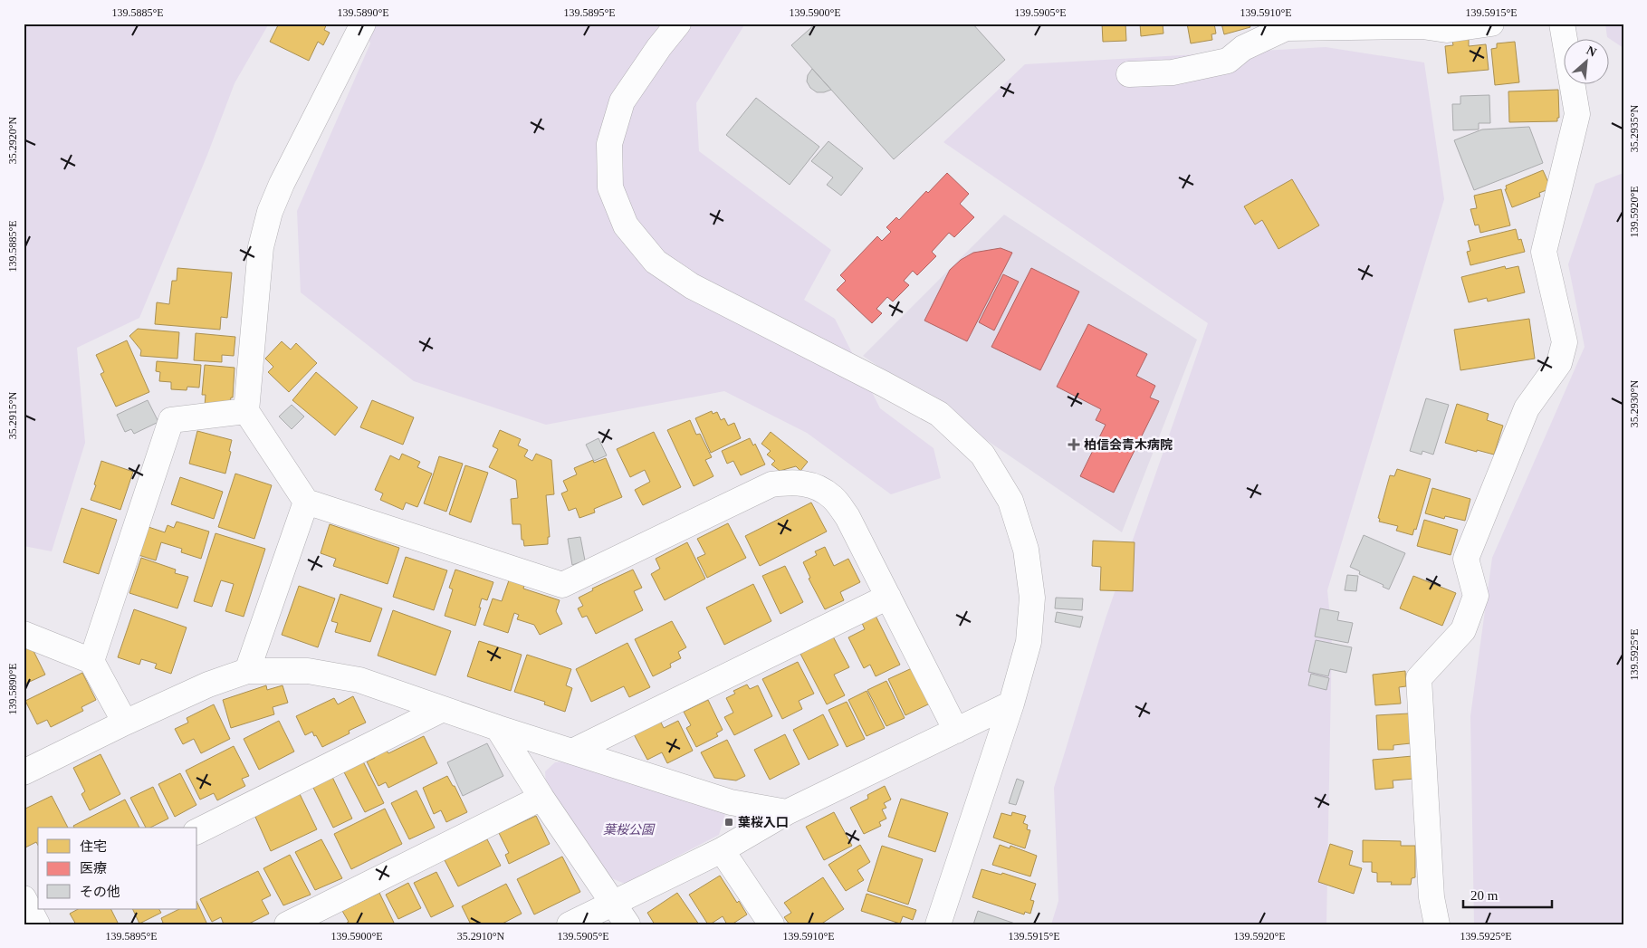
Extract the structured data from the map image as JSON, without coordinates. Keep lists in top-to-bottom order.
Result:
{
  "parks": ["葉桜公園"],
  "places": {
    "health": ["柏信会青木病院"],
    "transit": ["葉桜入口"]
  },
  "legend": ["住宅", "医療", "その他"],
  "scale_bar": "20 m",
  "north": "top right",
  "coordinates": [
    "139.5885°E",
    "139.5890°E",
    "139.5895°E",
    "139.5900°E",
    "139.5905°E",
    "139.5910°E",
    "139.5915°E",
    "35.2935°N",
    "35.2920°N",
    "139.5920°E",
    "35.2930°N",
    "35.2915°N",
    "139.5925°E",
    "35.2910°N"
  ]
}
